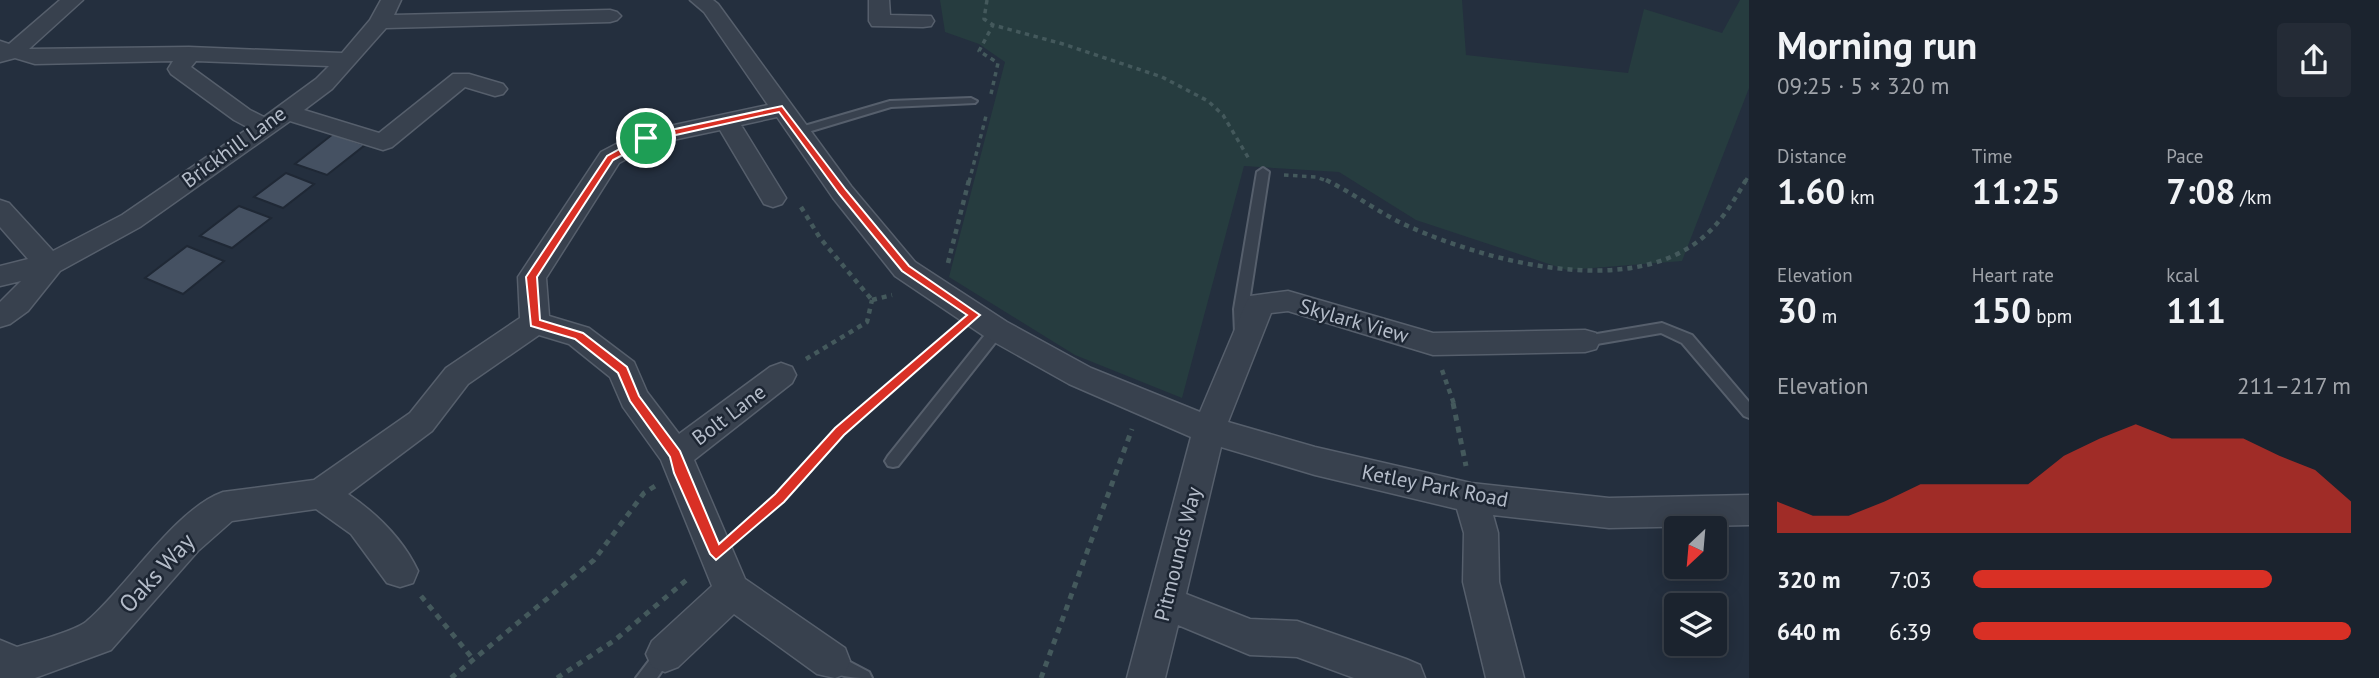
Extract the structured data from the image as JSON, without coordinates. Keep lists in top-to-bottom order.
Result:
{
  "streets": {
    "street": [
      "Brickhill Lane",
      "Skylark View",
      "Bolt Lane",
      "Ketley Park Road",
      "Pitmounds Way",
      "Oaks Way"
    ]
  },
  "crossings": [
    ["Skylark View", "Ketley Park Road"],
    ["Skylark View", "Pitmounds Way"],
    ["Ketley Park Road", "Pitmounds Way"]
  ],
  "north": "bottom left",
  "page": {
    "heading": ["Morning run", "09:25 · 5 × 320 m"],
    "stats": [
      ["Distance", "1.60 km"],
      ["Time", "11:25"],
      ["Pace", "7:08 /km"],
      ["Elevation", "30 m"],
      ["Heart rate", "150 bpm"],
      ["kcal", "111"]
    ],
    "chart": ["Elevation", "211–217 m"],
    "list": [
      {
        "name": "320 m",
        "note": "7:03"
      },
      {
        "name": "640 m",
        "note": "6:39"
      }
    ]
  }
}
